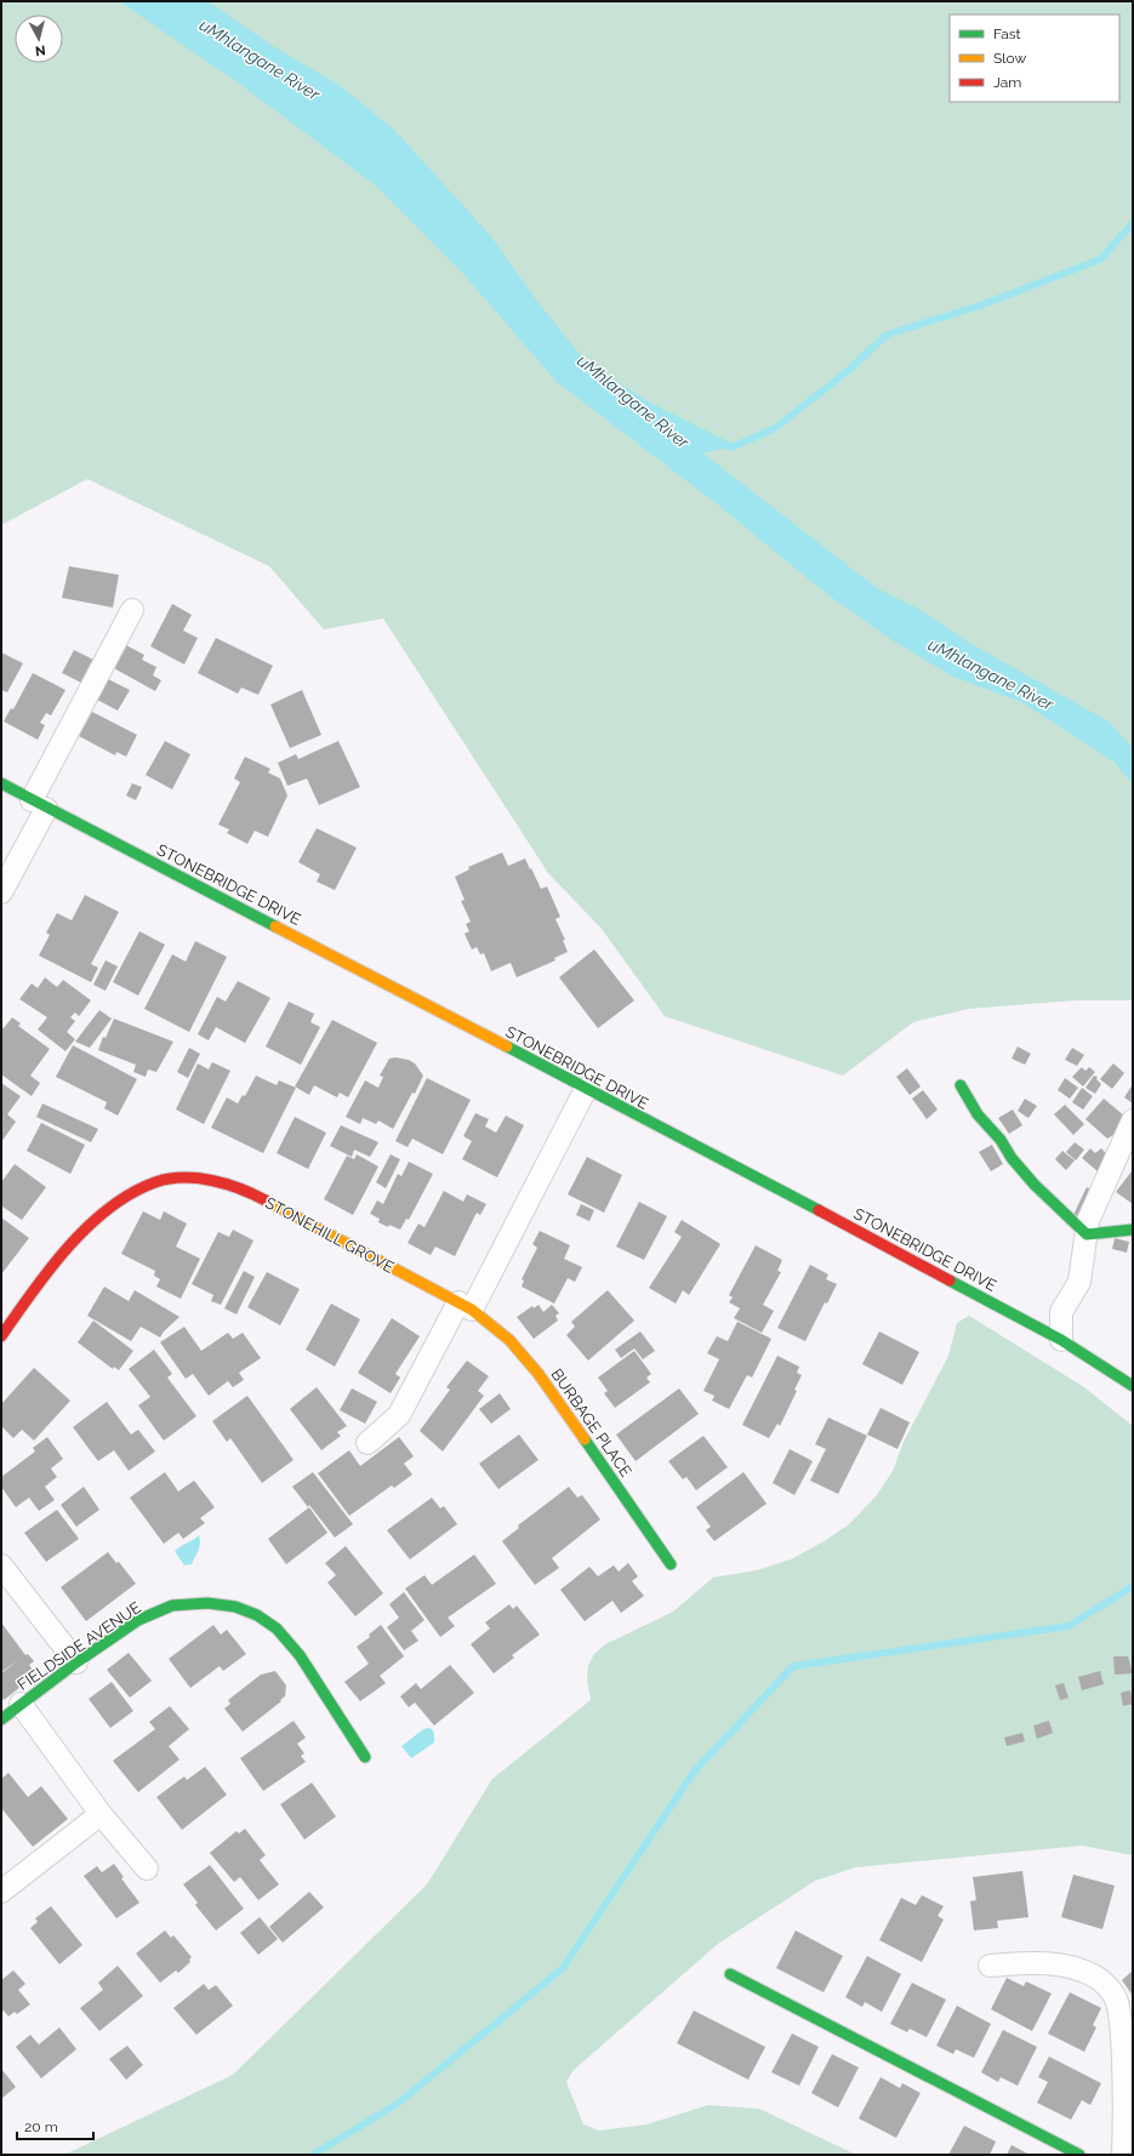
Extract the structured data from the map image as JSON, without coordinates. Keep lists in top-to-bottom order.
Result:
{
  "streets": {
    "street": [
      "STONEBRIDGE DRIVE",
      "STONEHILL GROVE",
      "BURBAGE PLACE",
      "FIELDSIDE AVENUE"
    ]
  },
  "crossings": [
    ["STONEHILL GROVE", "BURBAGE PLACE"]
  ],
  "water": ["uMhlangane River"],
  "legend": ["Fast", "Slow", "Jam"],
  "scale_bar": "20 m",
  "north": "bottom"
}
